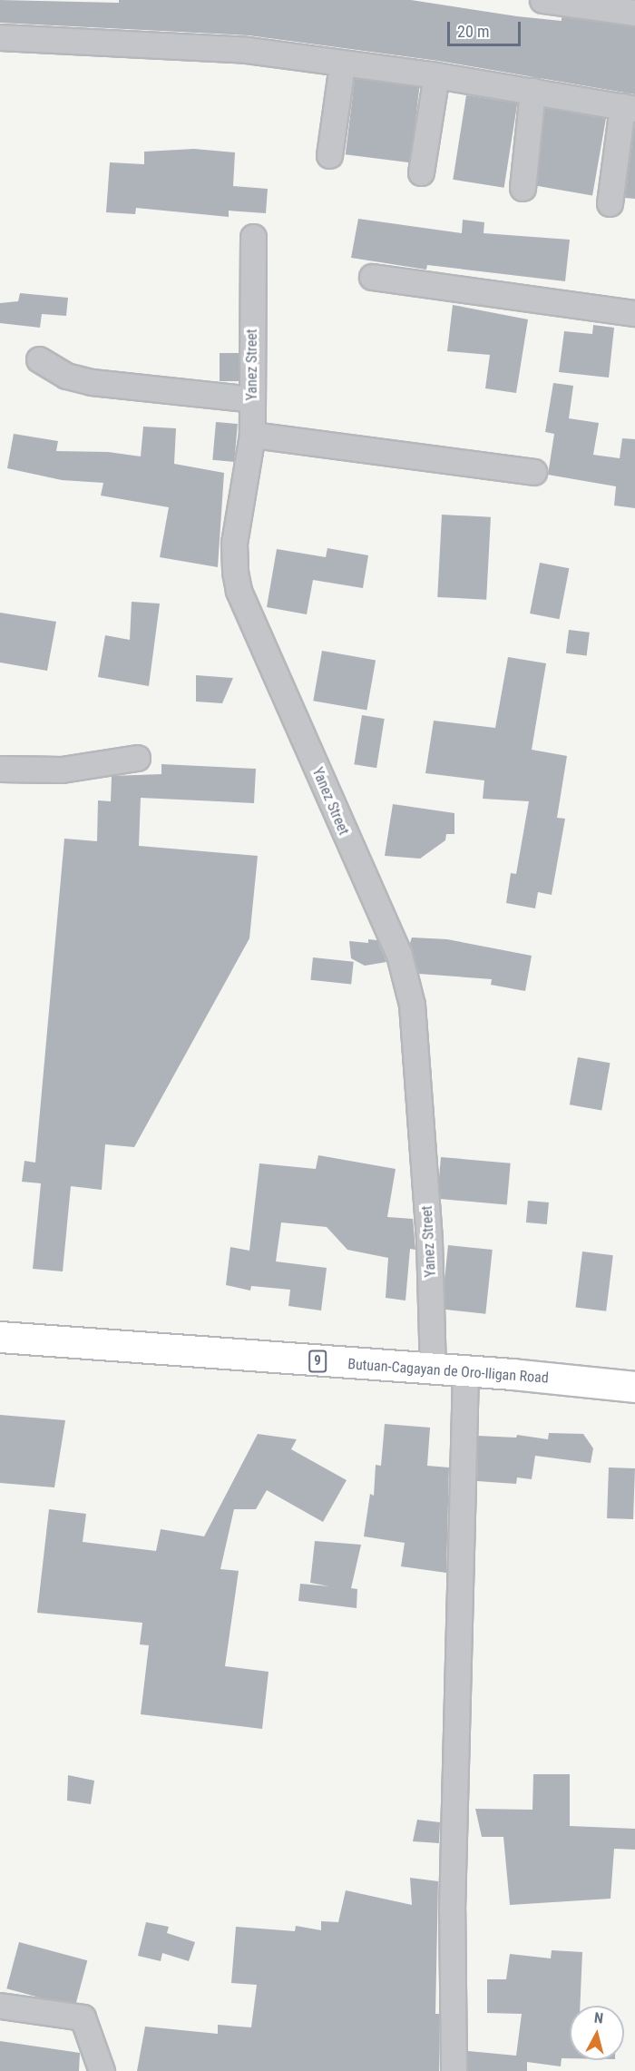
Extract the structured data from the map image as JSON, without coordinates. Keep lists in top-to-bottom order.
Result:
{
  "streets": {
    "highway": ["9", "Butuan-Cagayan de Oro-Iligan Road"],
    "street": ["Yanez Street"]
  },
  "crossings": [
    ["Yanez Street", "Butuan-Cagayan de Oro-Iligan Road"]
  ],
  "scale_bar": "20 m",
  "north": "top"
}
